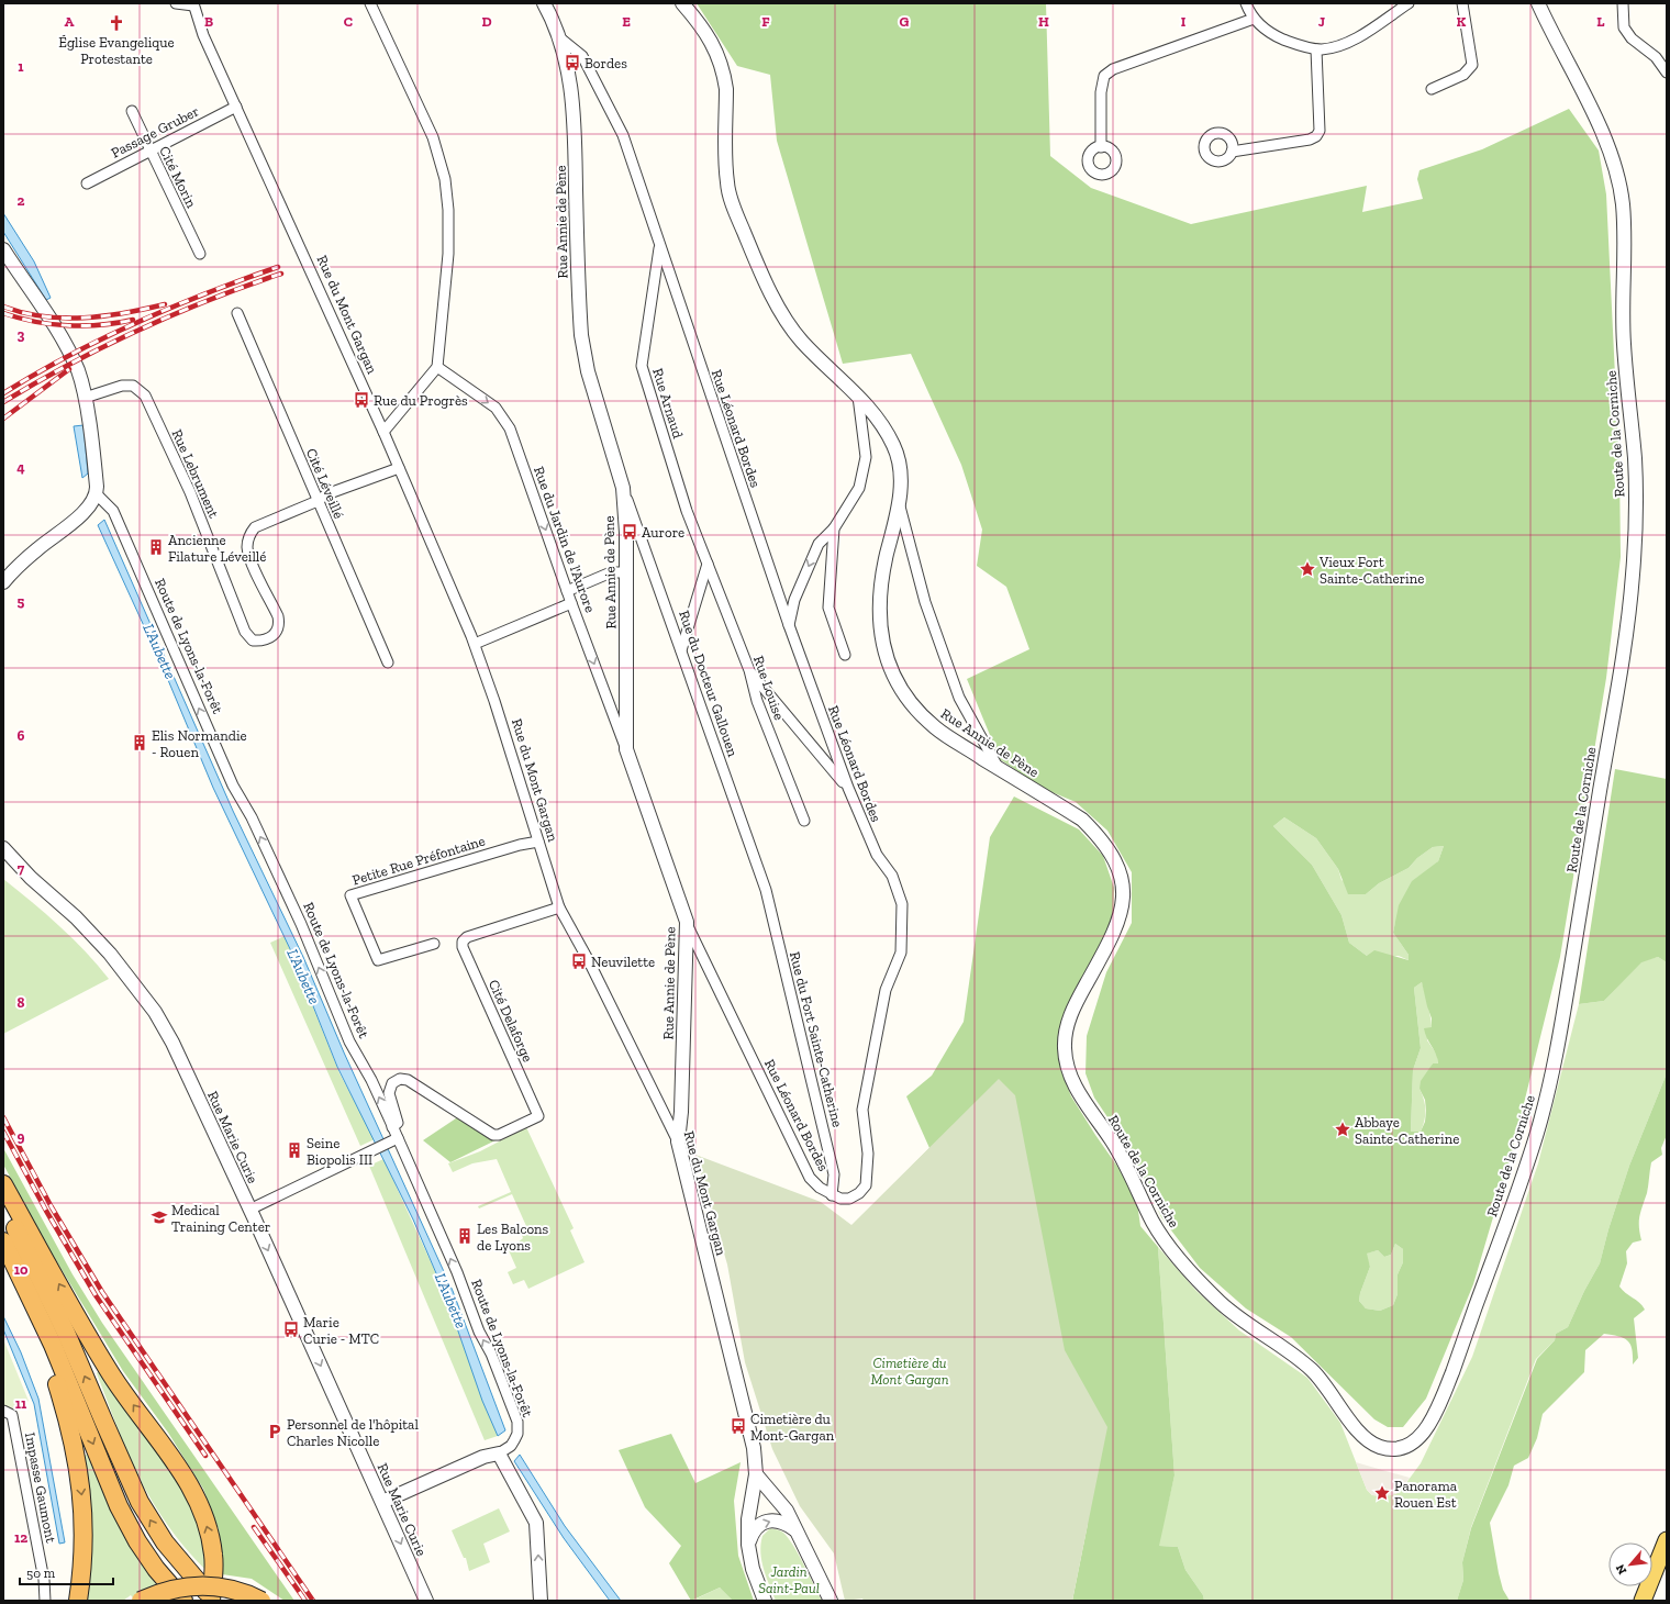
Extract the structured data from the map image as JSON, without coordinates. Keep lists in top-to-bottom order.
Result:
{
  "streets": {
    "street": [
      "Passage Gruber",
      "Cité Morin",
      "Rue Annie de Pène",
      "Rue du Mont Gargan",
      "Rue Arnaud",
      "Rue Léonard Bordes",
      "Route de la Corniche",
      "Rue Lebrument",
      "Cité Léveillé",
      "Rue du Jardin de l'Aurore",
      "Route de Lyons-la-Forêt",
      "Rue du Docteur Gallouen",
      "Rue Louise",
      "Petite Rue Préfontaine",
      "Cité Delaforge",
      "Rue du Fort Sainte-Catherine",
      "Rue Marie Curie",
      "Impasse Gaumont"
    ]
  },
  "crossings": [
    ["Passage Gruber", "Cité Morin"],
    ["Passage Gruber", "Rue du Mont Gargan"],
    ["Rue Annie de Pène", "Rue du Mont Gargan"],
    ["Rue Annie de Pène", "Rue Léonard Bordes"],
    ["Rue Annie de Pène", "Route de la Corniche"],
    ["Rue Annie de Pène", "Rue du Jardin de l'Aurore"],
    ["Rue Annie de Pène", "Rue du Docteur Gallouen"],
    ["Rue du Mont Gargan", "Rue Lebrument"],
    ["Rue du Mont Gargan", "Petite Rue Préfontaine"],
    ["Rue du Mont Gargan", "Cité Delaforge"],
    ["Rue Arnaud", "Rue Léonard Bordes"],
    ["Rue Arnaud", "Rue Louise"],
    ["Rue Léonard Bordes", "Rue du Fort Sainte-Catherine"],
    ["Rue Lebrument", "Cité Léveillé"],
    ["Route de Lyons-la-Forêt", "Cité Delaforge"],
    ["Rue du Docteur Gallouen", "Rue du Fort Sainte-Catherine"]
  ],
  "one_way": ["Rue du Jardin de l'Aurore", "Route de Lyons-la-Forêt", "Rue Marie Curie"],
  "water": ["L'Aubette"],
  "parks": ["Cimetière du Mont Gargan", "Jardin Saint-Paul"],
  "places": {
    "church": ["Église Evangelique Protestante"],
    "bus stop": [
      "Bordes",
      "Rue du Progrès",
      "Aurore",
      "Neuvilette",
      "Marie Curie - MTC",
      "Cimetière du Mont-Gargan"
    ],
    "building": [
      "Ancienne Filature Léveillé",
      "Elis Normandie - Rouen",
      "Seine Biopolis III",
      "Les Balcons de Lyons"
    ],
    "place": ["Vieux Fort Sainte-Catherine", "Abbaye Sainte-Catherine", "Panorama Rouen Est"],
    "school or university": ["Medical Training Center"],
    "parking": ["Personnel de l'hôpital Charles Nicolle"]
  },
  "scale_bar": "50 m",
  "north": "bottom left",
  "grid": {
    "columns": [
      "A",
      "B",
      "C",
      "D",
      "E",
      "F",
      "G",
      "H",
      "I",
      "J",
      "K",
      "L"
    ],
    "rows": [
      "1",
      "2",
      "3",
      "4",
      "5",
      "6",
      "7",
      "8",
      "9",
      "10",
      "11",
      "12"
    ]
  }
}
